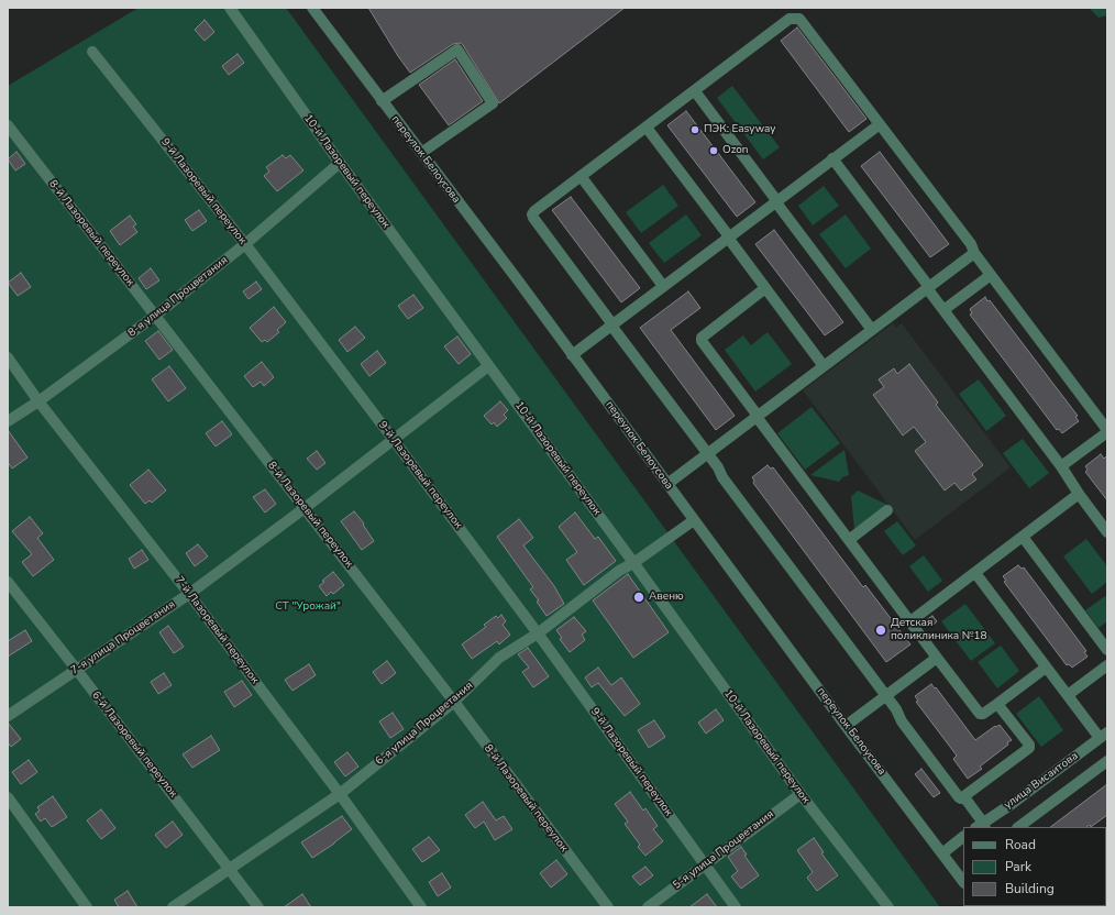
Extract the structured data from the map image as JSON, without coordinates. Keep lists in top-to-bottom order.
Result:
{
  "streets": {
    "street": [
      "переулок Белоусова",
      "10-й Лазоревый переулок",
      "9-й Лазоревый переулок",
      "8-й Лазоревый переулок",
      "8-я улица Процветания",
      "7-й Лазоревый переулок",
      "7-я улица Процветания",
      "6-я улица Процветания",
      "6-й Лазоревый переулок",
      "улица Висаитова",
      "5-я улица Процветания"
    ]
  },
  "crossings": [
    ["переулок Белоусова", "6-я улица Процветания"],
    ["10-й Лазоревый переулок", "8-я улица Процветания"],
    ["10-й Лазоревый переулок", "7-я улица Процветания"],
    ["10-й Лазоревый переулок", "6-я улица Процветания"],
    ["10-й Лазоревый переулок", "5-я улица Процветания"],
    ["9-й Лазоревый переулок", "8-я улица Процветания"],
    ["9-й Лазоревый переулок", "7-я улица Процветания"],
    ["9-й Лазоревый переулок", "6-я улица Процветания"],
    ["9-й Лазоревый переулок", "5-я улица Процветания"],
    ["8-й Лазоревый переулок", "8-я улица Процветания"],
    ["8-й Лазоревый переулок", "7-я улица Процветания"],
    ["8-й Лазоревый переулок", "6-я улица Процветания"],
    ["8-я улица Процветания", "7-й Лазоревый переулок"],
    ["7-й Лазоревый переулок", "7-я улица Процветания"],
    ["7-й Лазоревый переулок", "6-я улица Процветания"],
    ["7-я улица Процветания", "6-й Лазоревый переулок"],
    ["6-я улица Процветания", "6-й Лазоревый переулок"]
  ],
  "parks": ["СТ \"Урожай\""],
  "places": [
    "ПЭК: Easyway",
    "Ozon",
    "Авеню",
    "Детская поликлиника №18"
  ],
  "legend": ["Road", "Park", "Building"]
}
